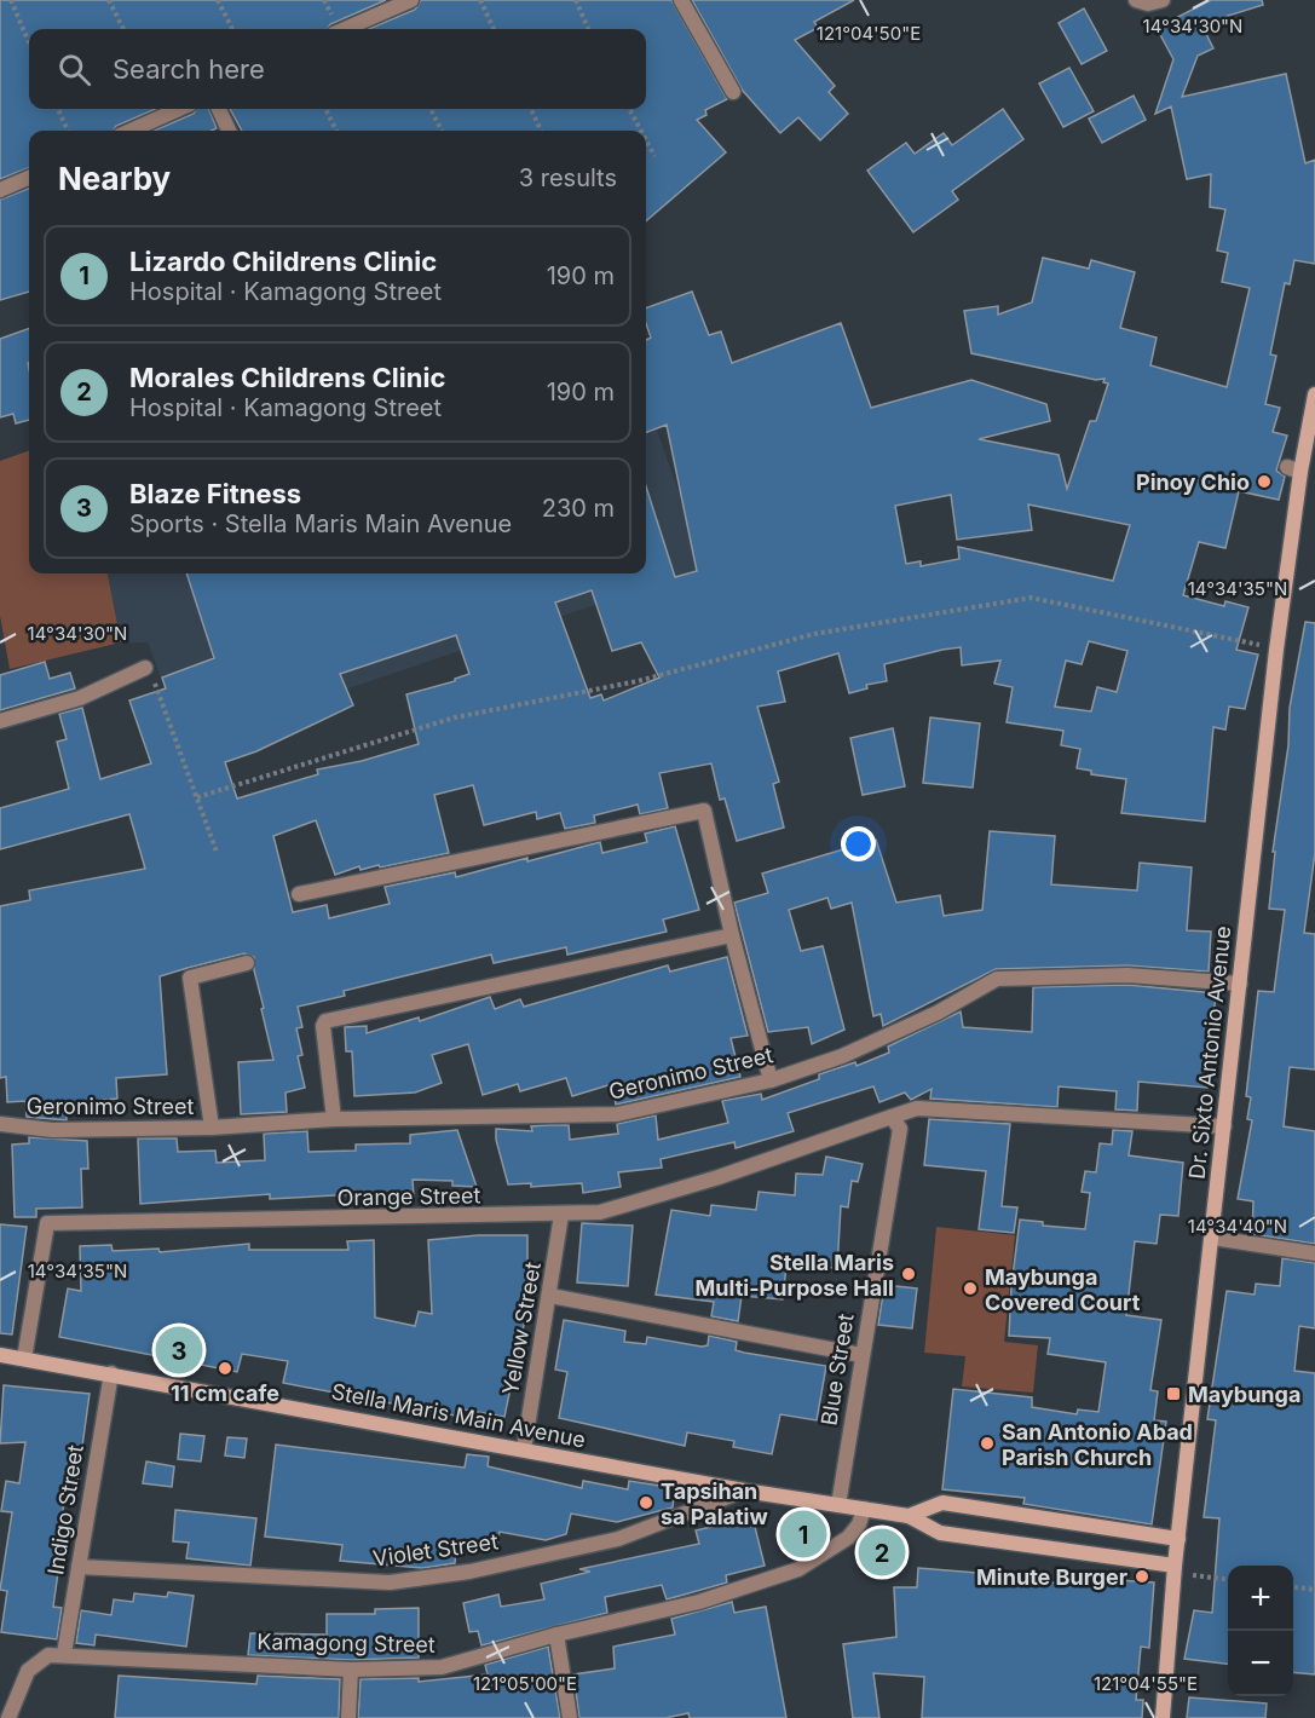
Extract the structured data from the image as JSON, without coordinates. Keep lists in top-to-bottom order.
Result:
{
  "streets": {
    "main road": ["Dr. Sixto Antonio Avenue", "Stella Maris Main Avenue"],
    "street": [
      "Geronimo Street",
      "Orange Street",
      "Yellow Street",
      "Blue Street",
      "Indigo Street",
      "Violet Street",
      "Kamagong Street"
    ]
  },
  "crossings": [
    ["Dr. Sixto Antonio Avenue", "Geronimo Street"],
    ["Dr. Sixto Antonio Avenue", "Orange Street"],
    ["Dr. Sixto Antonio Avenue", "Stella Maris Main Avenue"],
    ["Orange Street", "Yellow Street"],
    ["Orange Street", "Blue Street"],
    ["Orange Street", "Stella Maris Main Avenue"],
    ["Yellow Street", "Stella Maris Main Avenue"],
    ["Blue Street", "Stella Maris Main Avenue"],
    ["Stella Maris Main Avenue", "Indigo Street"],
    ["Stella Maris Main Avenue", "Violet Street"],
    ["Stella Maris Main Avenue", "Kamagong Street"],
    ["Indigo Street", "Violet Street"],
    ["Indigo Street", "Kamagong Street"]
  ],
  "places": {
    "other": [
      "Pinoy Chio",
      "Stella Maris Multi-Purpose Hall",
      "Maybunga Covered Court",
      "11 cm cafe",
      "San Antonio Abad Parish Church",
      "Tapsihan sa Palatiw",
      "Minute Burger"
    ],
    "transit": ["Maybunga"]
  },
  "page": {
    "search": "Search here",
    "heading": ["Nearby", "3 results"],
    "list": [
      {
        "mark": "1",
        "name": "Lizardo Childrens Clinic",
        "note": "Hospital · Kamagong Street",
        "value": "190 m"
      },
      {
        "mark": "2",
        "name": "Morales Childrens Clinic",
        "note": "Hospital · Kamagong Street",
        "value": "190 m"
      },
      {
        "mark": "3",
        "name": "Blaze Fitness",
        "note": "Sports · Stella Maris Main Avenue",
        "value": "230 m"
      }
    ],
    "pins": ["3", "1", "2"],
    "map_buttons": ["+", "−"]
  },
  "coordinates": [
    "14°34'30\"N",
    "121°04'50\"E",
    "14°34'35\"N",
    "14°34'40\"N",
    "121°05'00\"E",
    "121°04'55\"E"
  ]
}
